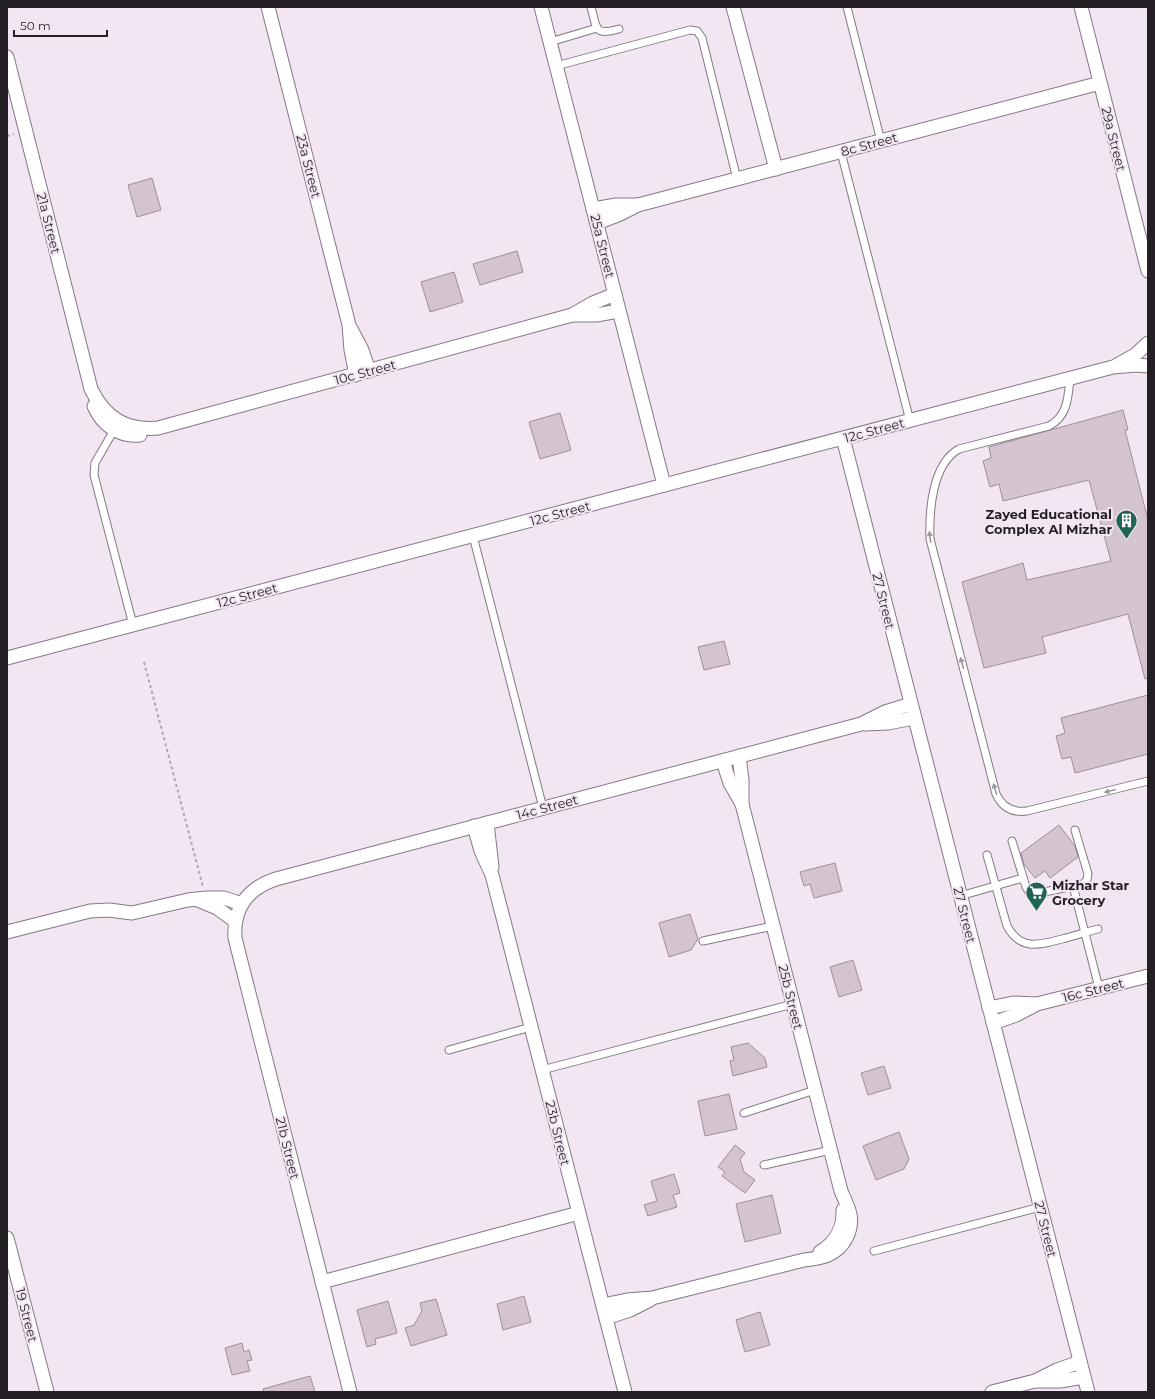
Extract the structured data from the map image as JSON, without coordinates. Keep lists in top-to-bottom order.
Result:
{
  "streets": {
    "street": [
      "29a Street",
      "8c Street",
      "23a Street",
      "21a Street",
      "25a Street",
      "10c Street",
      "12c Street",
      "27 Street",
      "14c Street",
      "16c Street",
      "25b Street",
      "23b Street",
      "21b Street",
      "19 Street"
    ]
  },
  "crossings": [
    ["29a Street", "8c Street"],
    ["8c Street", "25a Street"],
    ["23a Street", "10c Street"],
    ["21a Street", "10c Street"],
    ["25a Street", "10c Street"],
    ["25a Street", "12c Street"],
    ["12c Street", "27 Street"],
    ["27 Street", "14c Street"],
    ["27 Street", "16c Street"],
    ["14c Street", "25b Street"],
    ["14c Street", "23b Street"],
    ["14c Street", "21b Street"],
    ["25b Street", "23b Street"]
  ],
  "places": {
    "building": ["Zayed Educational Complex Al Mizhar"],
    "supermarket": ["Mizhar Star Grocery"]
  },
  "scale_bar": "50 m"
}
